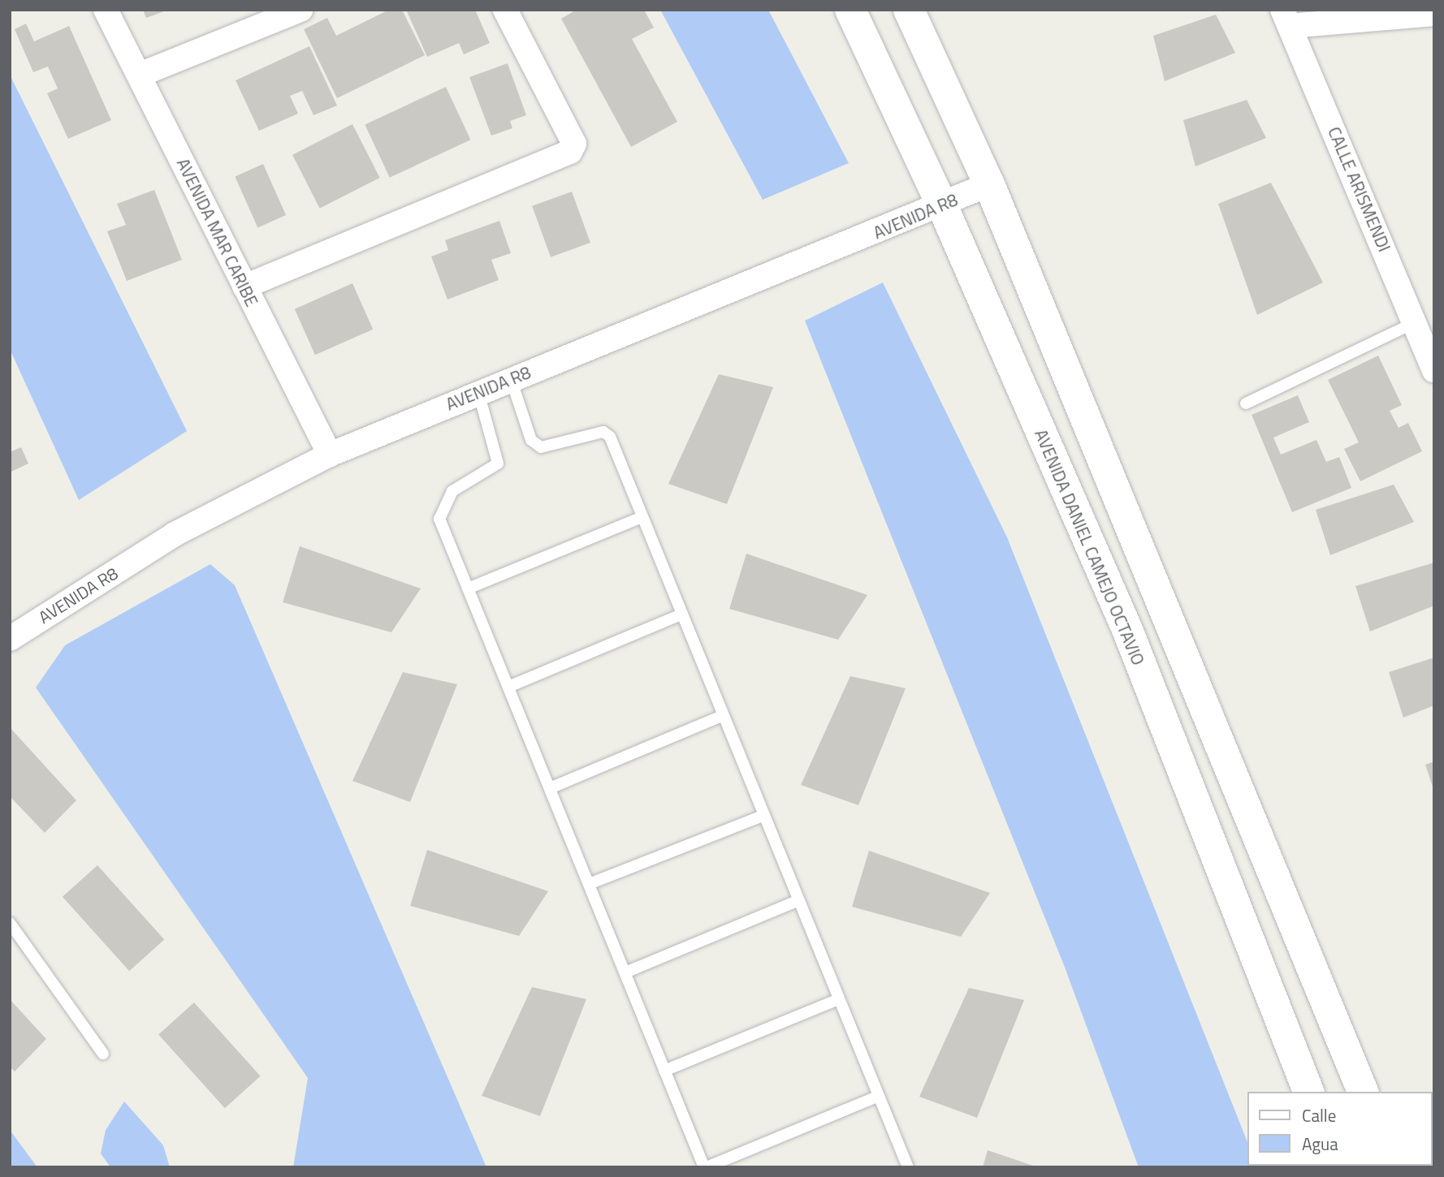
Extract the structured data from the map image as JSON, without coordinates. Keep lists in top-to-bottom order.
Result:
{
  "streets": {
    "street": [
      "CALLE ARISMENDI",
      "AVENIDA R8",
      "AVENIDA MAR CARIBE",
      "AVENIDA DANIEL CAMEJO OCTAVIO"
    ]
  },
  "crossings": [
    ["AVENIDA R8", "AVENIDA MAR CARIBE"],
    ["AVENIDA R8", "AVENIDA DANIEL CAMEJO OCTAVIO"]
  ],
  "legend": ["Calle", "Agua"]
}
